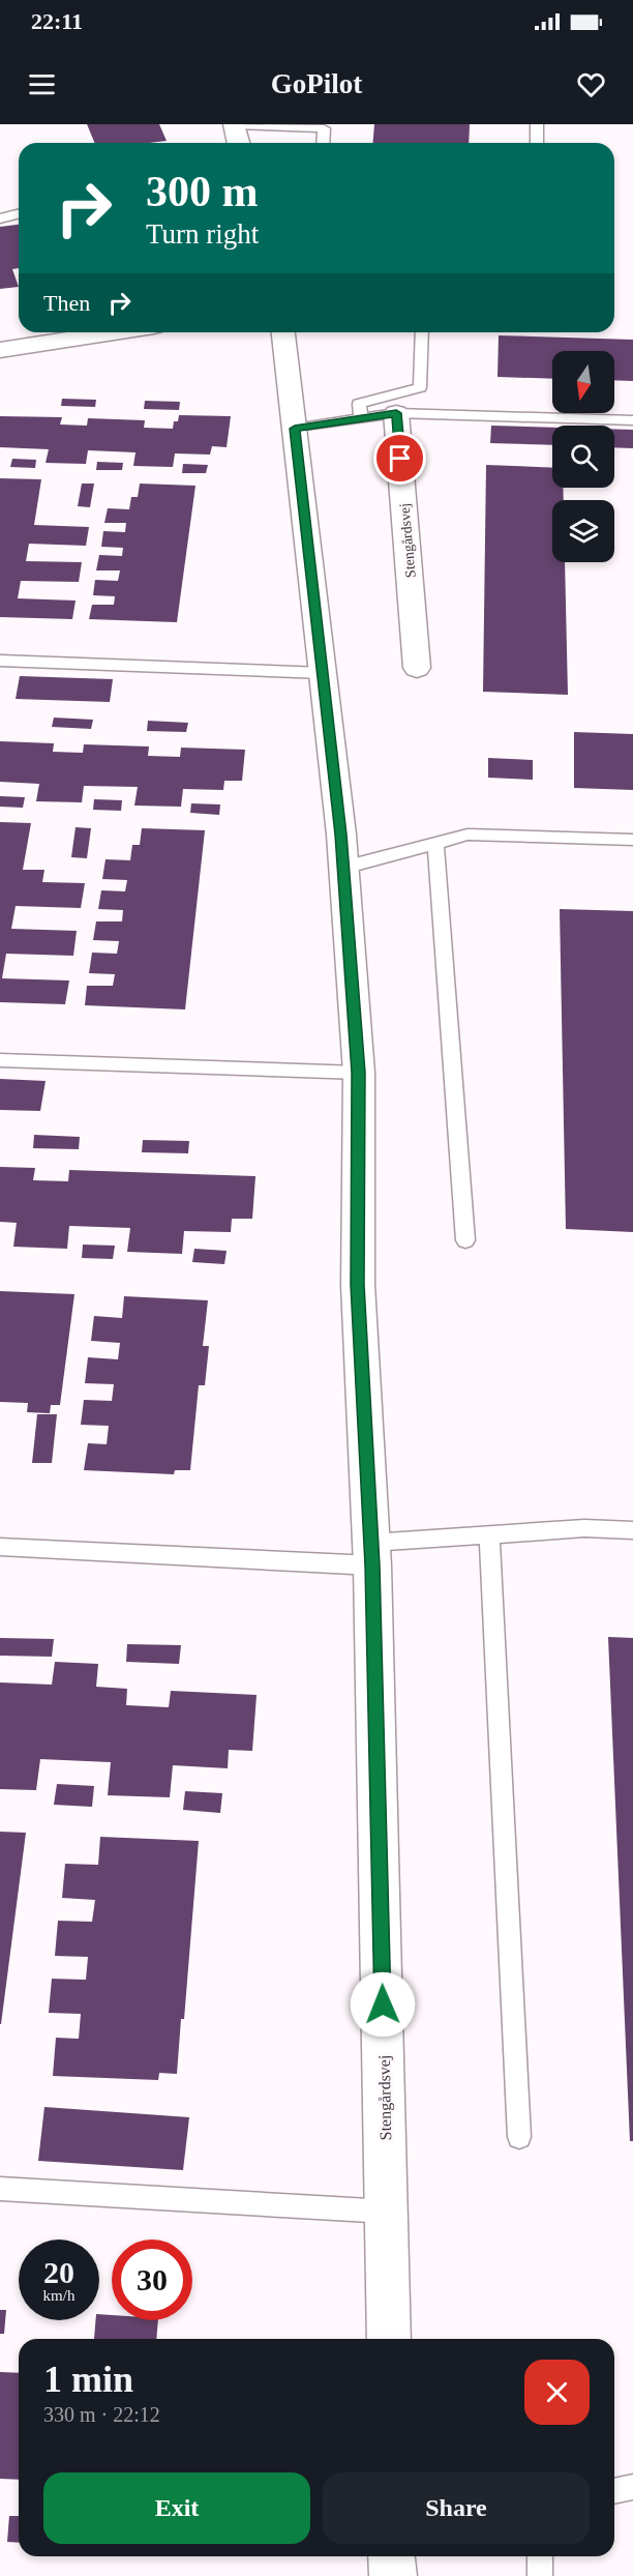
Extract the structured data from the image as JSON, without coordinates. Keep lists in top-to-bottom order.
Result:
{
  "streets": {
    "street": ["Stengårdsvej"]
  },
  "north": "bottom",
  "page": {
    "status": "22:11",
    "header": "GoPilot",
    "turn": ["300 m", "Turn right"],
    "then": "Then",
    "speed": "20 km/h",
    "limit": "30",
    "heading": ["1 min", "330 m · 22:12"],
    "buttons": ["Exit", "Share"]
  }
}
